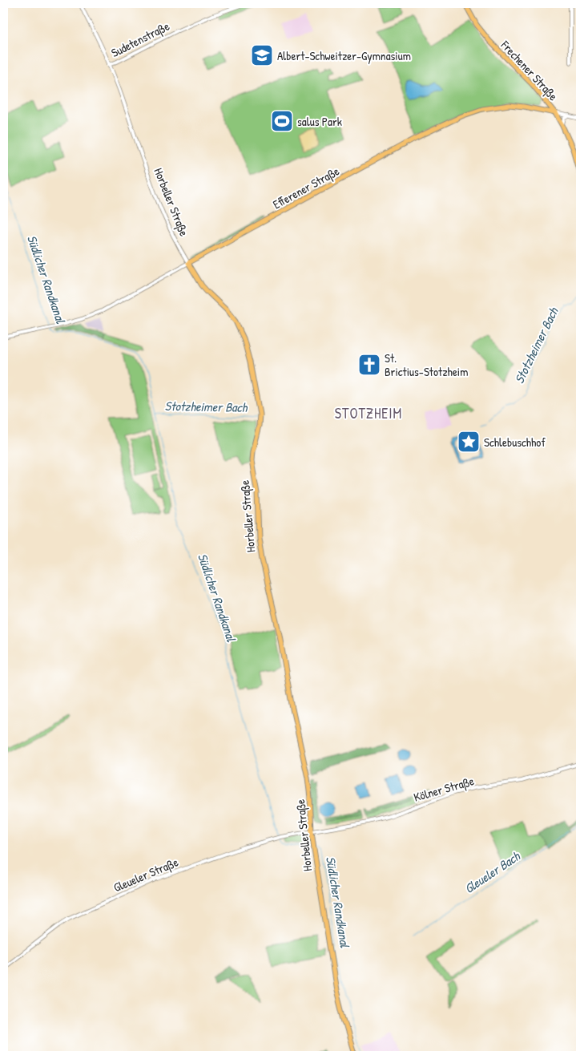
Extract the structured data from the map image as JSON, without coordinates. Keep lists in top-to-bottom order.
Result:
{
  "streets": {
    "main road": ["Frechener Straße", "Efferener Straße", "Horbeller Straße"],
    "street": ["Sudetenstraße", "Kölner Straße", "Gleueler Straße"]
  },
  "crossings": [
    ["Sudetenstraße", "Horbeller Straße"],
    ["Frechener Straße", "Efferener Straße"],
    ["Efferener Straße", "Horbeller Straße"],
    ["Horbeller Straße", "Kölner Straße"],
    ["Horbeller Straße", "Gleueler Straße"],
    ["Kölner Straße", "Gleueler Straße"]
  ],
  "districts": ["STOTZHEIM"],
  "water": ["Südlicher Randkanal", "Stotzheimer Bach", "Gleueler Bach"],
  "places": {
    "school or university": ["Albert-Schweitzer-Gymnasium"],
    "sports": ["salus Park"],
    "church": ["St. Brictius-Stotzheim"],
    "place": ["Schlebuschhof"]
  }
}
